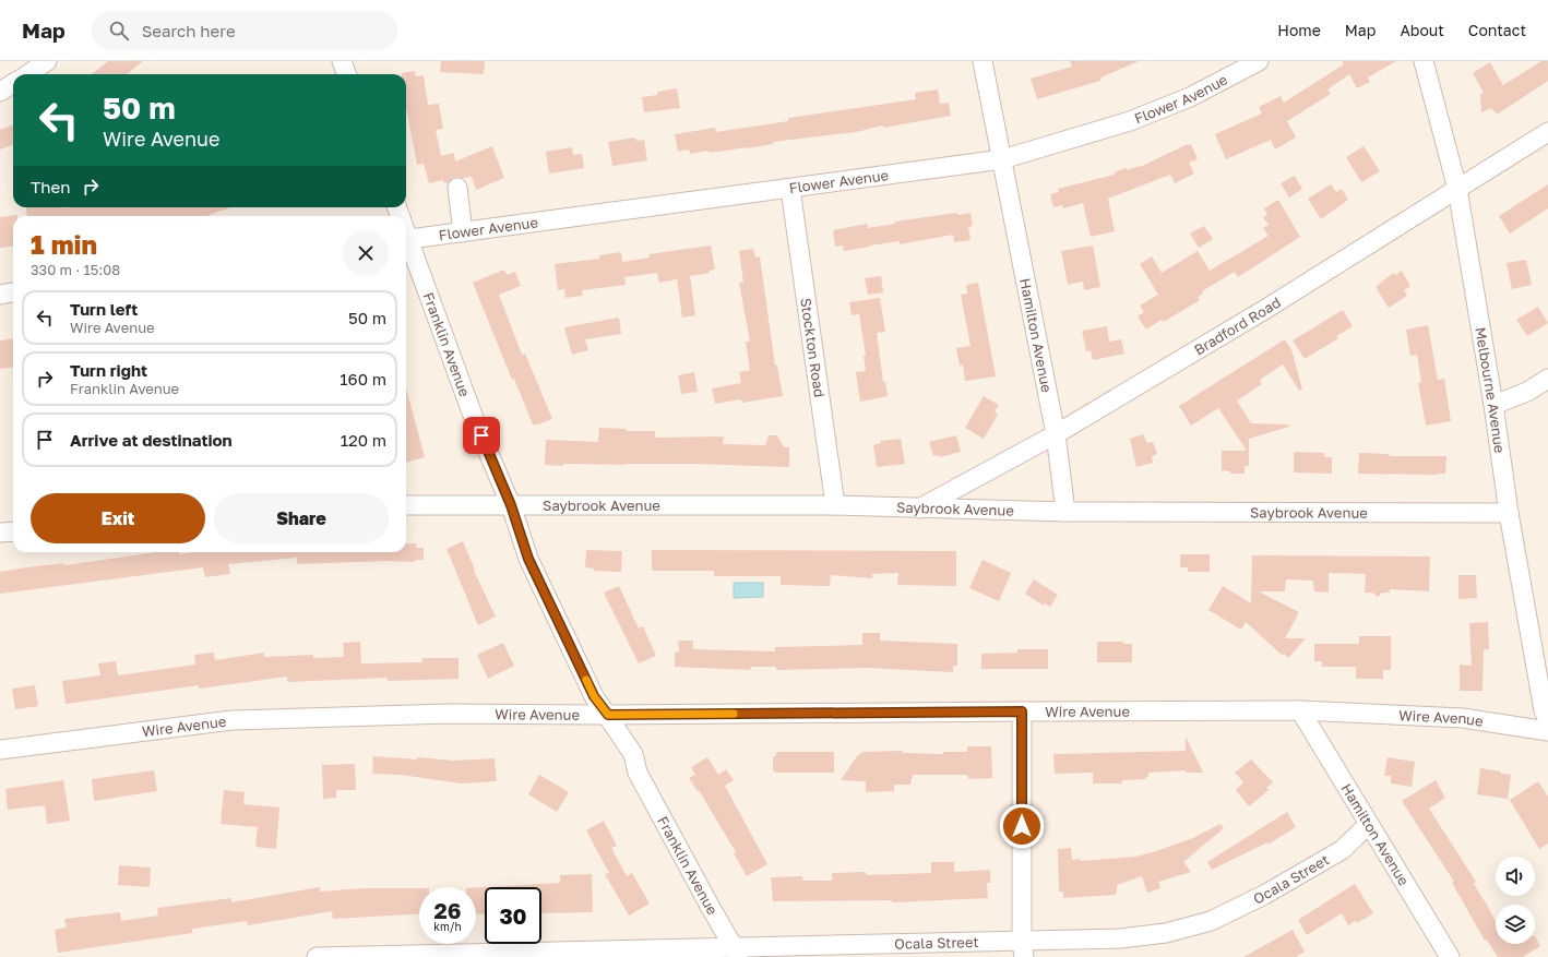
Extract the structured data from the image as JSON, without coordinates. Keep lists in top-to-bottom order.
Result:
{
  "streets": {
    "street": [
      "Flower Avenue",
      "Bradford Road",
      "Hamilton Avenue",
      "Franklin Avenue",
      "Stockton Road",
      "Melbourne Avenue",
      "Saybrook Avenue",
      "Wire Avenue",
      "Ocala Street"
    ]
  },
  "crossings": [
    ["Flower Avenue", "Hamilton Avenue"],
    ["Flower Avenue", "Stockton Road"],
    ["Bradford Road", "Hamilton Avenue"],
    ["Bradford Road", "Melbourne Avenue"],
    ["Bradford Road", "Saybrook Avenue"],
    ["Hamilton Avenue", "Saybrook Avenue"],
    ["Hamilton Avenue", "Wire Avenue"],
    ["Hamilton Avenue", "Ocala Street"],
    ["Franklin Avenue", "Saybrook Avenue"],
    ["Franklin Avenue", "Wire Avenue"],
    ["Franklin Avenue", "Ocala Street"],
    ["Stockton Road", "Saybrook Avenue"],
    ["Melbourne Avenue", "Saybrook Avenue"]
  ],
  "page": {
    "header": "Map",
    "search": "Search here",
    "nav": [
      "Home",
      "Map",
      "About",
      "Contact"
    ],
    "turn": ["50 m", "Wire Avenue"],
    "then": "Then",
    "heading": ["1 min", "330 m · 15:08"],
    "list": [
      {
        "name": "Turn left",
        "note": "Wire Avenue",
        "value": "50 m"
      },
      {
        "name": "Turn right",
        "note": "Franklin Avenue",
        "value": "160 m"
      },
      {
        "name": "Arrive at destination",
        "value": "120 m"
      }
    ],
    "buttons": ["Exit", "Share"],
    "speed": "26 km/h",
    "limit": "30"
  }
}
